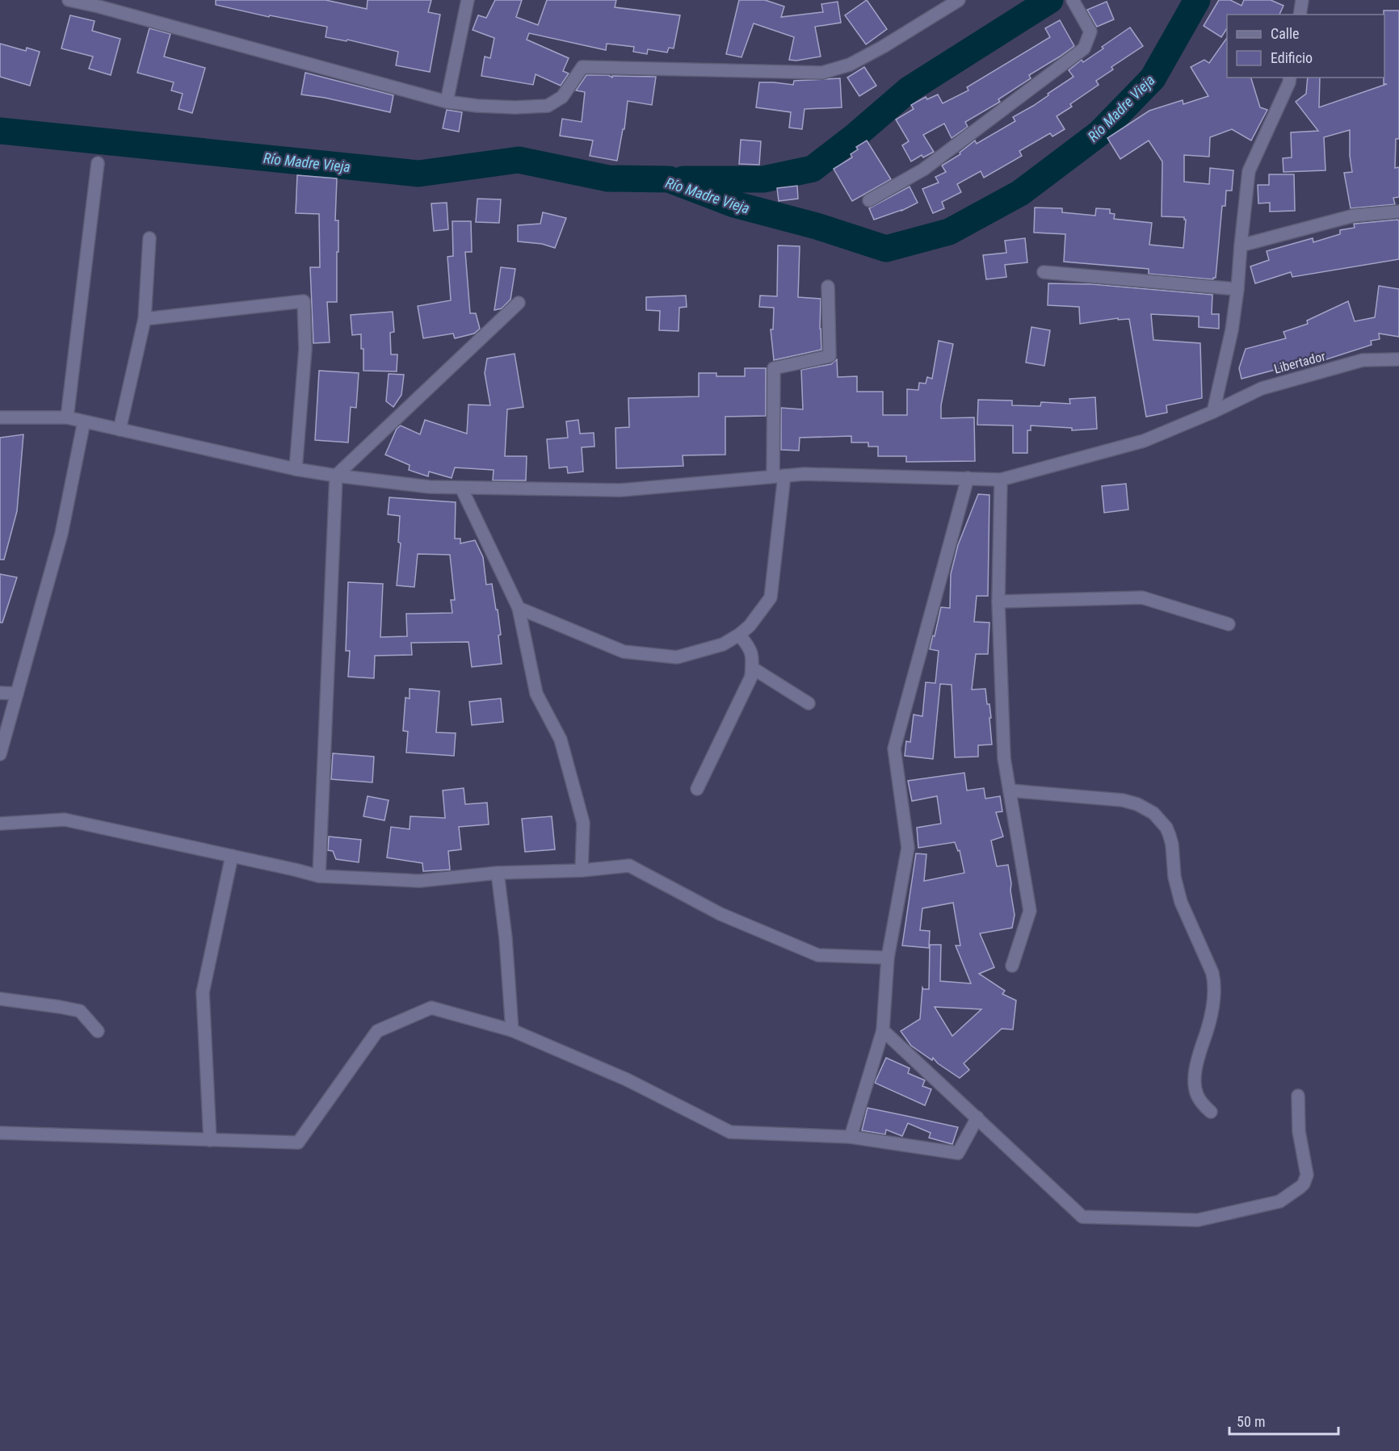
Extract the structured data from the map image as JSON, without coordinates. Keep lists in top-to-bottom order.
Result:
{
  "streets": {
    "street": ["Libertador"]
  },
  "water": ["Río Madre Vieja"],
  "legend": ["Calle", "Edificio"],
  "scale_bar": "50 m"
}
